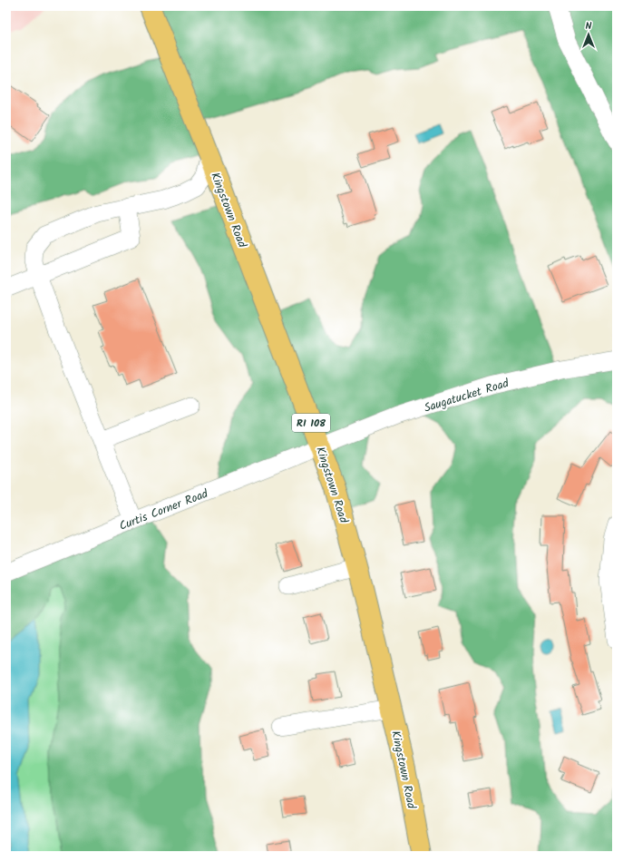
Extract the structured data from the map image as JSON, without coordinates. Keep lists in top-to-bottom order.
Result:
{
  "streets": {
    "main road": ["Kingstown Road", "RI 108"],
    "street": ["Saugatucket Road", "Curtis Corner Road"]
  },
  "crossings": [
    ["Kingstown Road", "Saugatucket Road"],
    ["Kingstown Road", "Curtis Corner Road"],
    ["Saugatucket Road", "Curtis Corner Road"]
  ],
  "north": "top"
}
